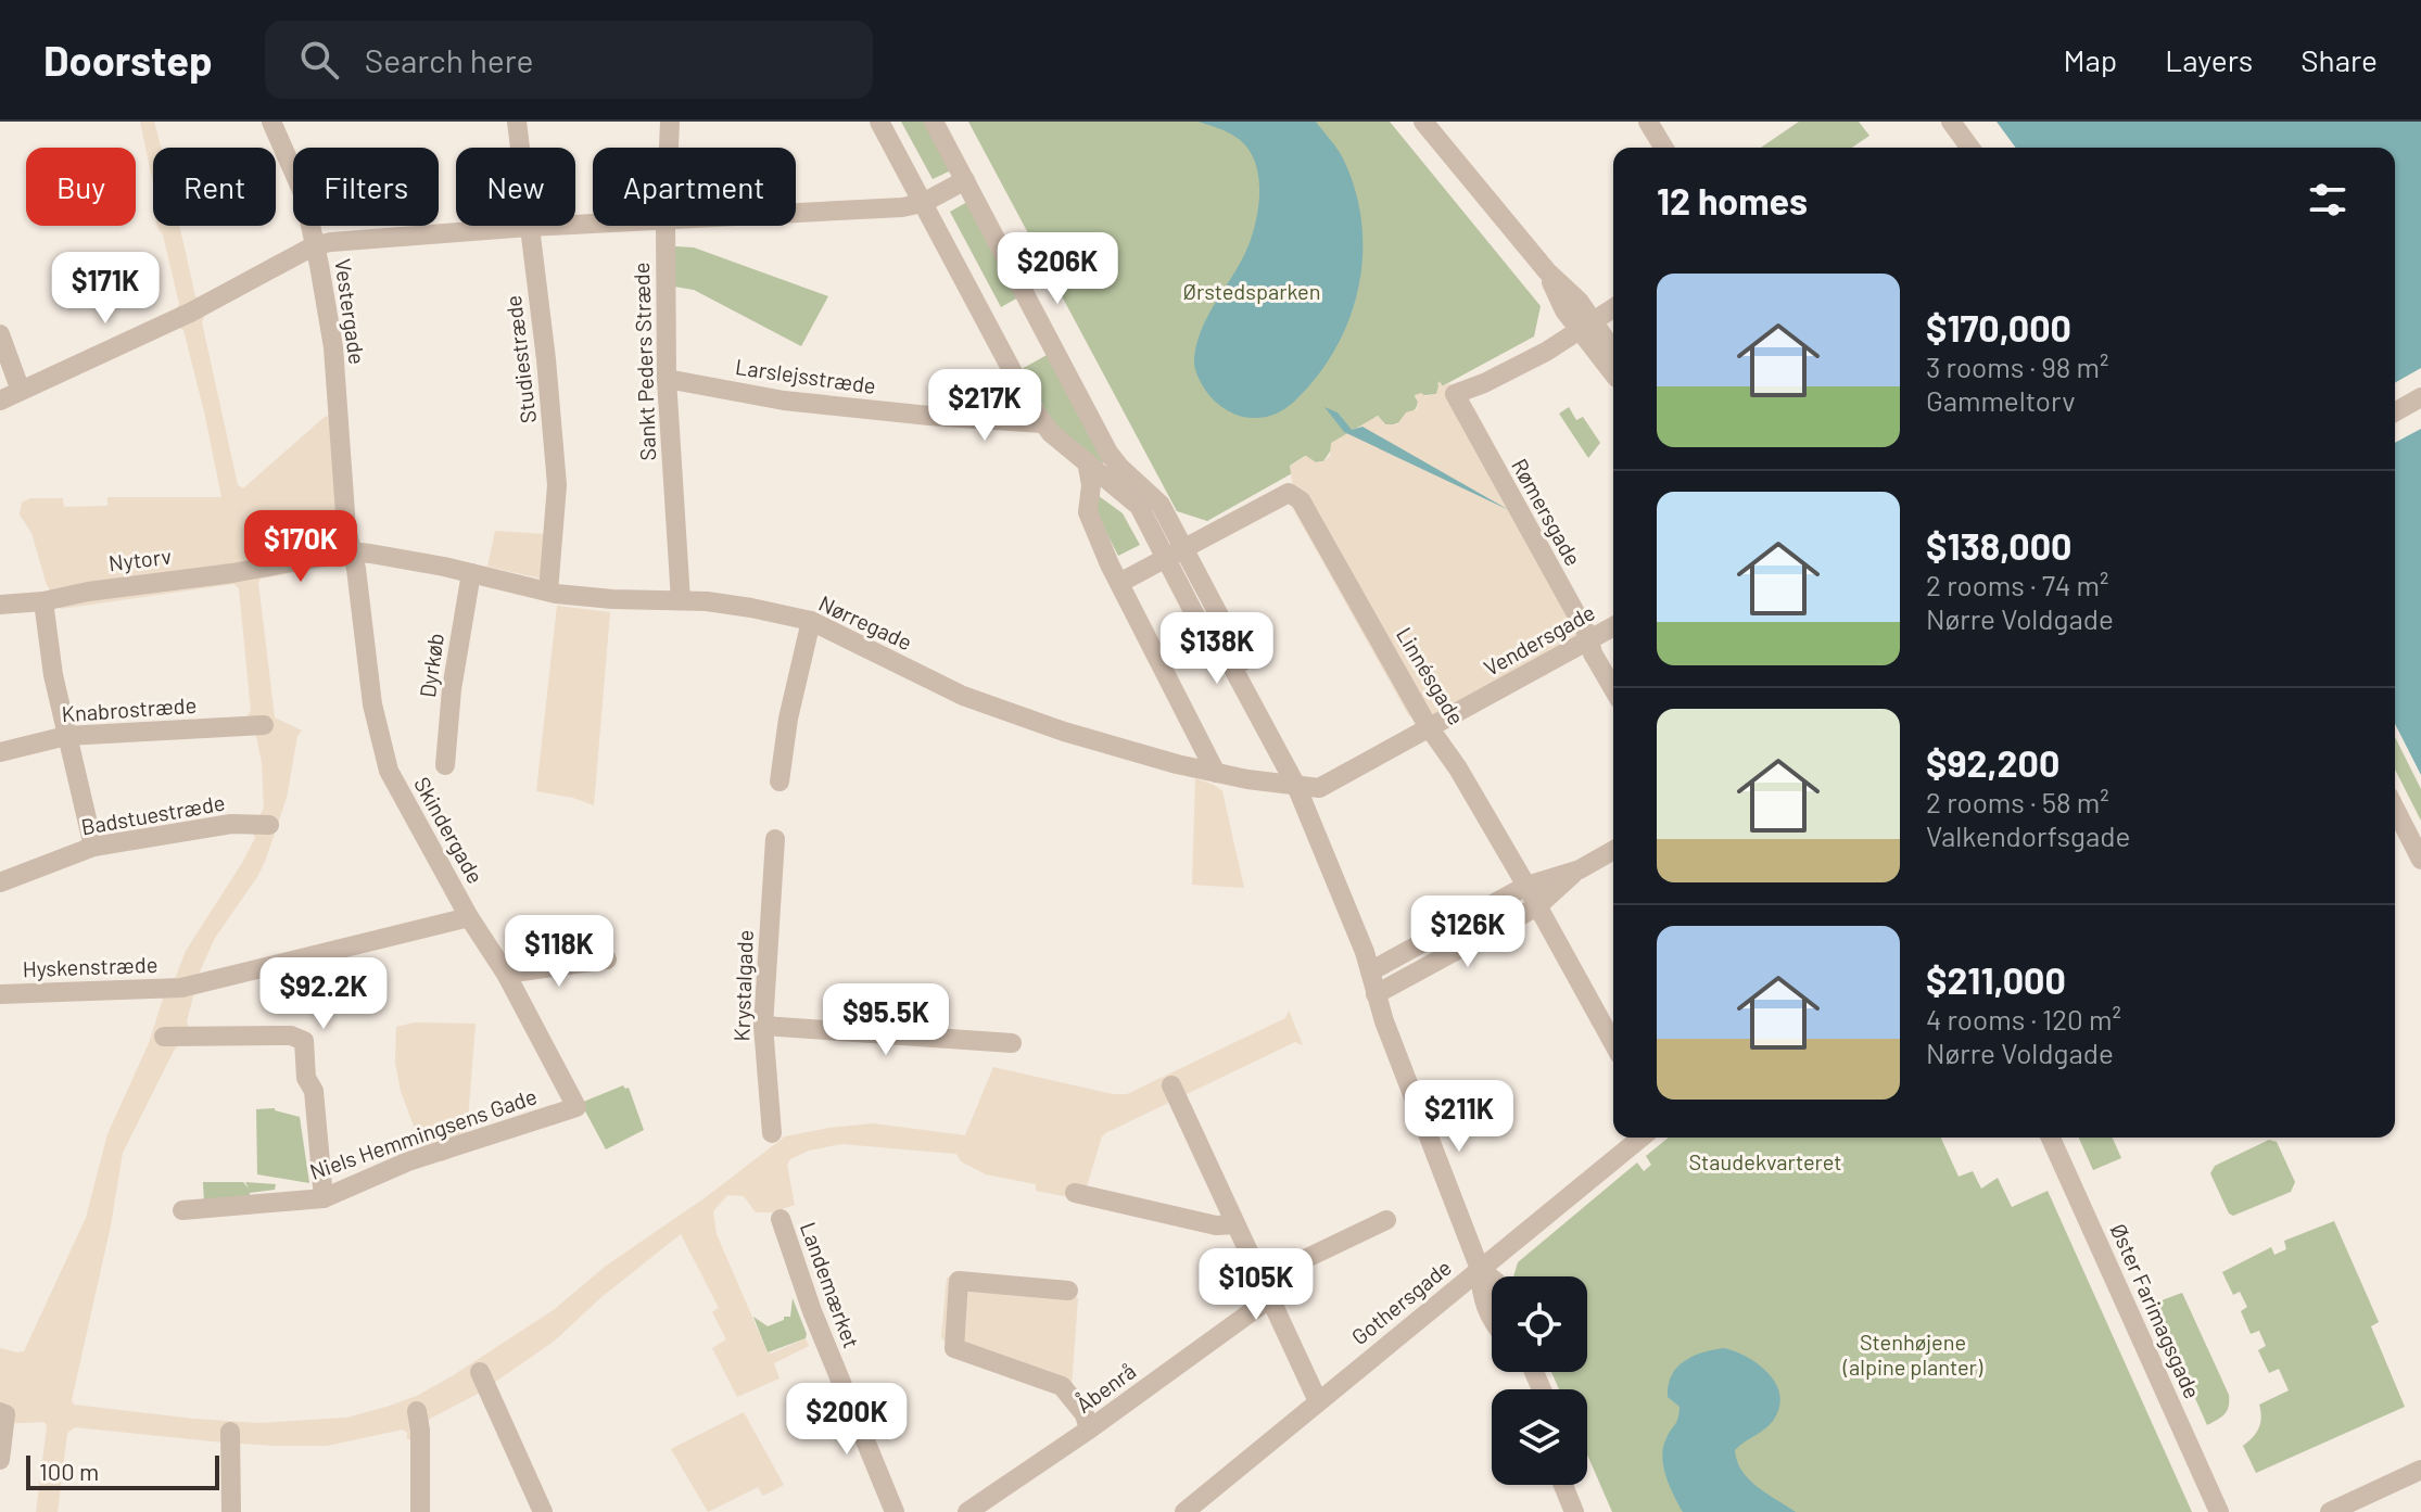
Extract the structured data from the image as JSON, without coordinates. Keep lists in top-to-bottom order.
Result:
{
  "streets": {
    "street": [
      "Vestergade",
      "Studiestræde",
      "Sankt Peders Stræde",
      "Larslejsstræde",
      "Rømersgade",
      "Nytorv",
      "Nørregade",
      "Vendersgade",
      "Dyrkøb",
      "Linnésgade",
      "Knabrostræde",
      "Badstuestræde",
      "Skindergade",
      "Hyskenstræde",
      "Krystalgade",
      "Niels Hemmingsens Gade",
      "Landemærket",
      "Gothersgade",
      "Øster Farimagsgade",
      "Åbenrå"
    ]
  },
  "crossings": [
    ["Vestergade", "Nytorv"],
    ["Vestergade", "Nørregade"],
    ["Vestergade", "Skindergade"],
    ["Studiestræde", "Nørregade"],
    ["Sankt Peders Stræde", "Larslejsstræde"],
    ["Sankt Peders Stræde", "Nørregade"],
    ["Rømersgade", "Vendersgade"],
    ["Nytorv", "Nørregade"],
    ["Nytorv", "Skindergade"],
    ["Nørregade", "Vendersgade"],
    ["Nørregade", "Dyrkøb"],
    ["Nørregade", "Skindergade"],
    ["Vendersgade", "Linnésgade"],
    ["Skindergade", "Hyskenstræde"],
    ["Skindergade", "Niels Hemmingsens Gade"]
  ],
  "parks": ["Ørstedsparken", "Staudekvarteret", "Stenhøjene (alpine planter)"],
  "scale_bar": "100 m",
  "page": {
    "header": "Doorstep",
    "search": "Search here",
    "nav": ["Map", "Layers", "Share"],
    "chip": [
      "Buy",
      "Rent",
      "Filters",
      "New",
      "Apartment"
    ],
    "heading": "12 homes",
    "price": [
      "$206K",
      "$171K",
      "$217K",
      "$170K",
      "$138K",
      "$126K",
      "$118K",
      "$92.2K",
      "$95.5K",
      "$211K",
      "$105K",
      "$200K"
    ],
    "list": [
      {
        "name": "$170,000",
        "note": "3 rooms · 98 m² · Gammeltorv"
      },
      {
        "name": "$138,000",
        "note": "2 rooms · 74 m² · Nørre Voldgade"
      },
      {
        "name": "$92,200",
        "note": "2 rooms · 58 m² · Valkendorfsgade"
      },
      {
        "name": "$211,000",
        "note": "4 rooms · 120 m² · Nørre Voldgade"
      }
    ],
    "scale": "100 m"
  }
}
